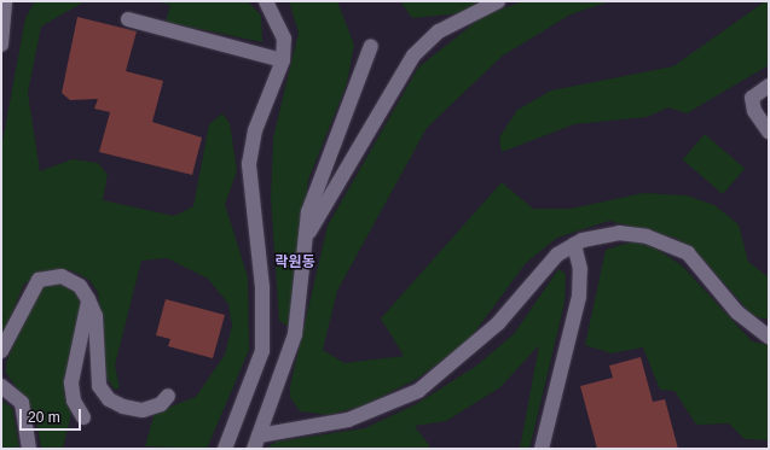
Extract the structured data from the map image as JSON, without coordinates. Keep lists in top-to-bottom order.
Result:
{
  "districts": ["락원동"],
  "scale_bar": "20 m"
}
